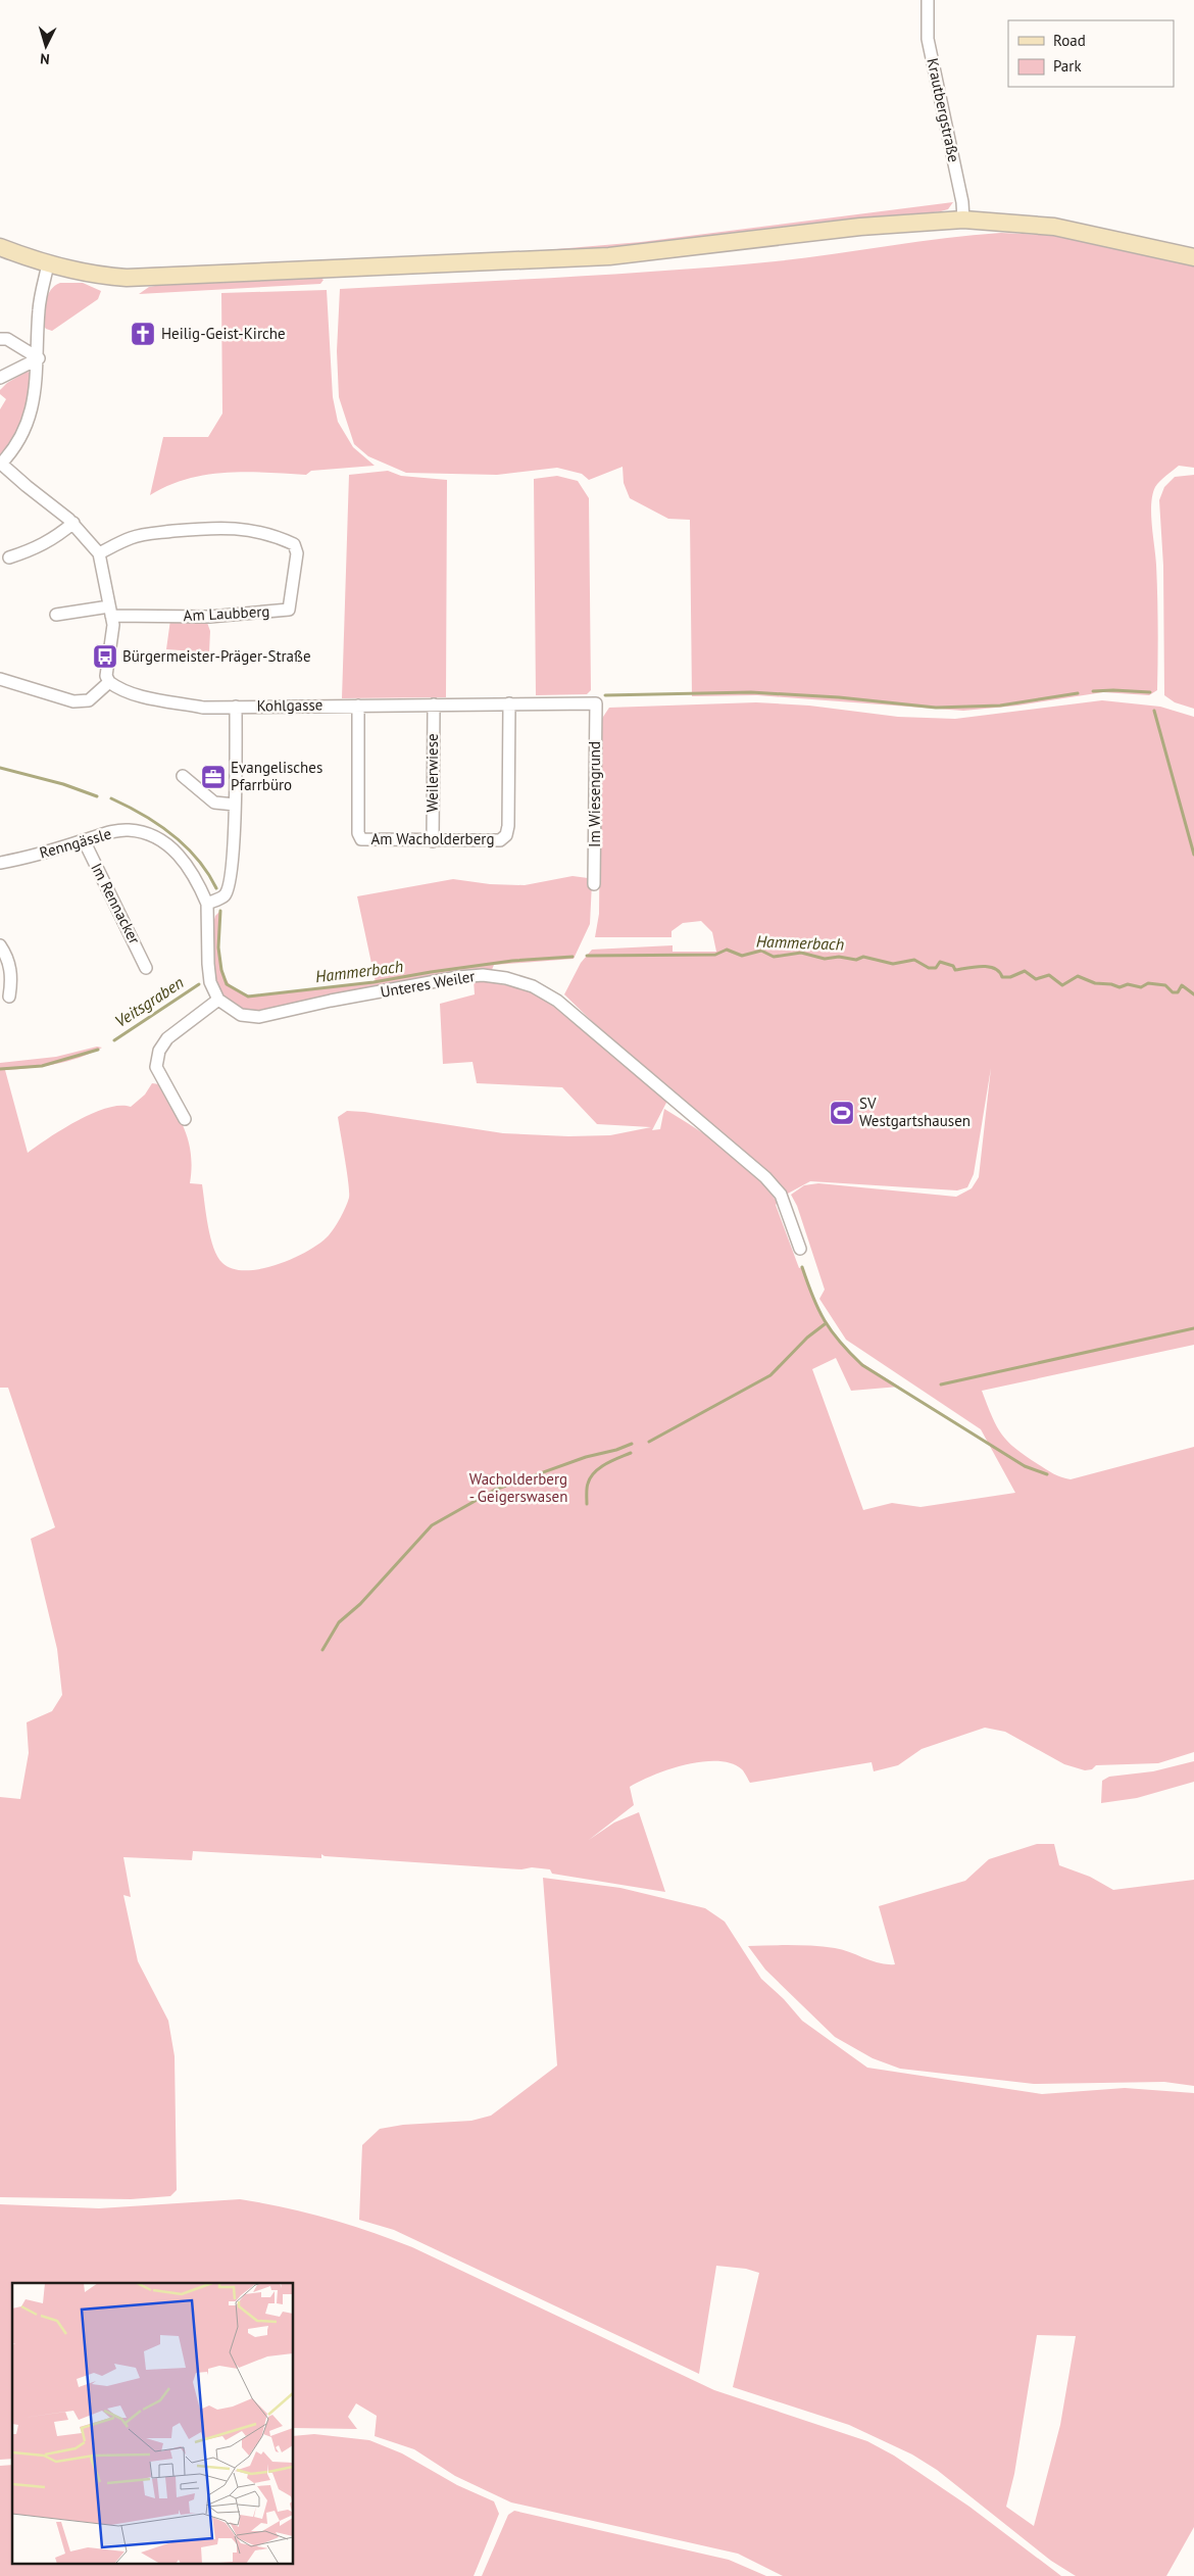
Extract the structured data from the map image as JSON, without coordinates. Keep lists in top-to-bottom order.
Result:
{
  "streets": {
    "street": [
      "Krautbergstraße",
      "Am Laubberg",
      "Kohlgasse",
      "Weilerwiese",
      "Im Wiesengrund",
      "Am Wacholderberg",
      "Renngässle",
      "Im Rennacker",
      "Unteres Weiler"
    ]
  },
  "crossings": [
    ["Kohlgasse", "Weilerwiese"],
    ["Kohlgasse", "Im Wiesengrund"],
    ["Kohlgasse", "Am Wacholderberg"],
    ["Weilerwiese", "Am Wacholderberg"],
    ["Renngässle", "Im Rennacker"]
  ],
  "water": ["Hammerbach", "Veitsgraben"],
  "parks": ["Wacholderberg - Geigerswasen"],
  "places": {
    "church": ["Heilig-Geist-Kirche"],
    "bus stop": ["Bürgermeister-Präger-Straße"],
    "office": ["Evangelisches Pfarrbüro"],
    "sports": ["SV Westgartshausen"]
  },
  "legend": ["Road", "Park"],
  "north": "bottom"
}
